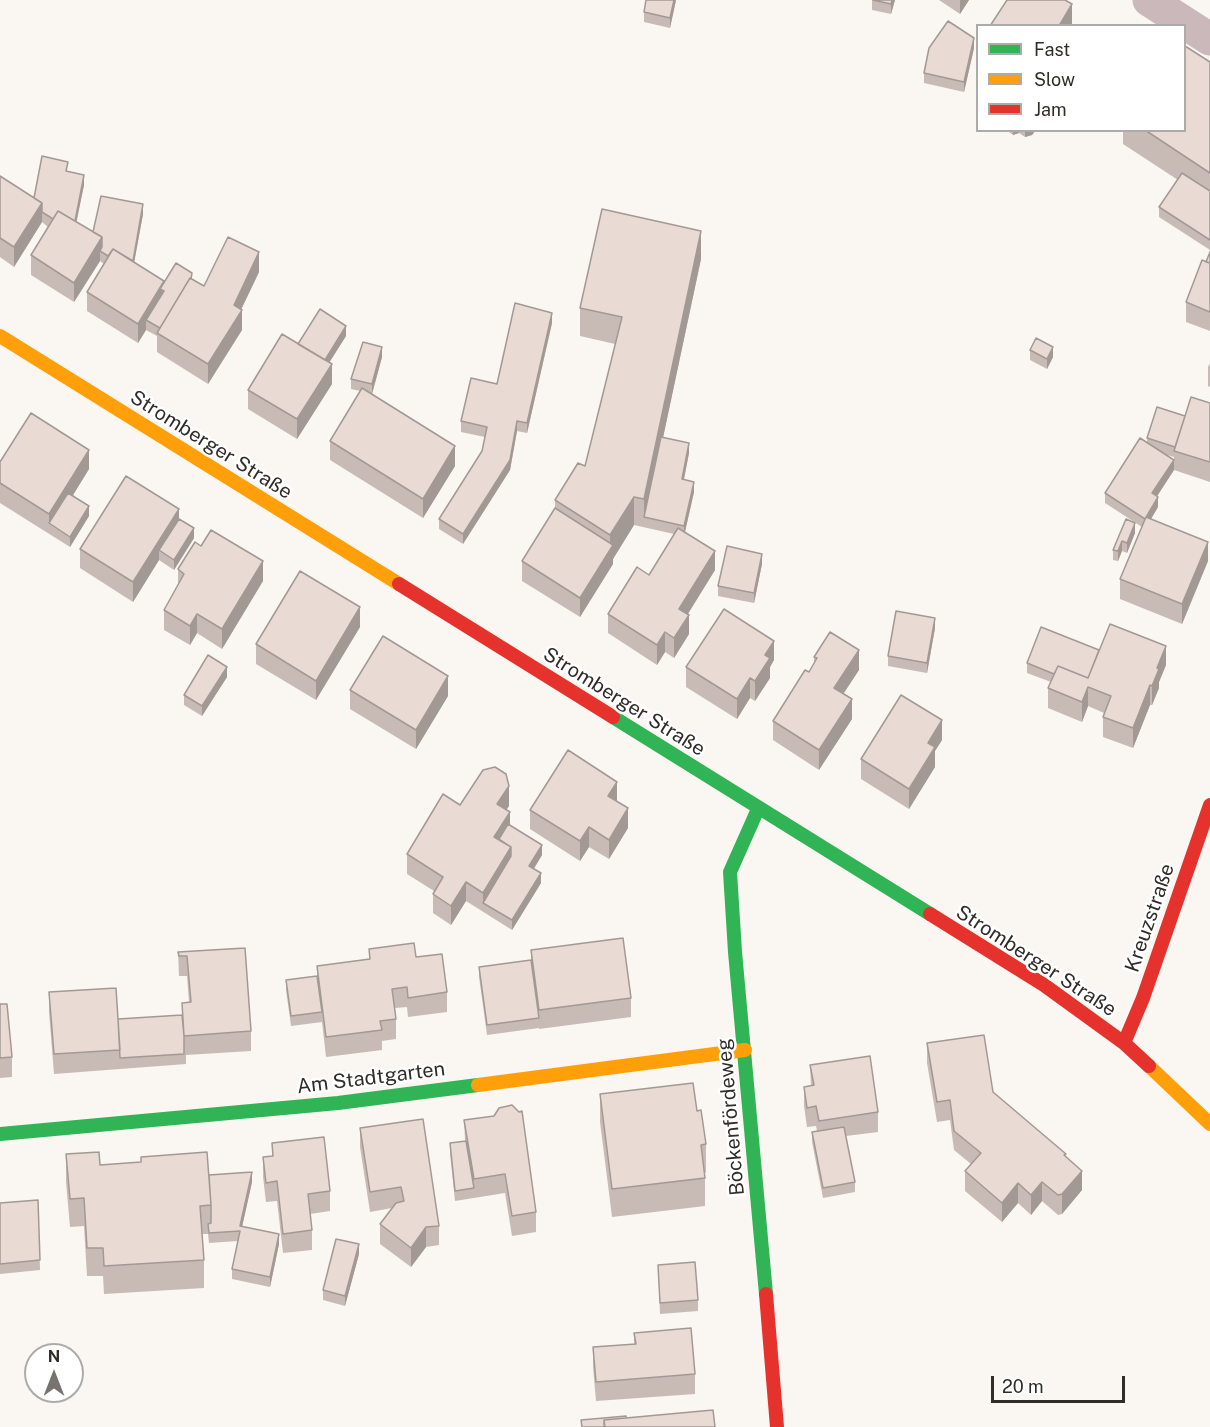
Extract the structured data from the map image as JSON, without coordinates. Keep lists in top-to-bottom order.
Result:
{
  "streets": {
    "street": [
      "Stromberger Straße",
      "Kreuzstraße",
      "Am Stadtgarten",
      "Böckenfördeweg"
    ]
  },
  "crossings": [
    ["Stromberger Straße", "Kreuzstraße"],
    ["Stromberger Straße", "Böckenfördeweg"],
    ["Am Stadtgarten", "Böckenfördeweg"]
  ],
  "legend": ["Fast", "Slow", "Jam"],
  "scale_bar": "20 m",
  "north": "top"
}
